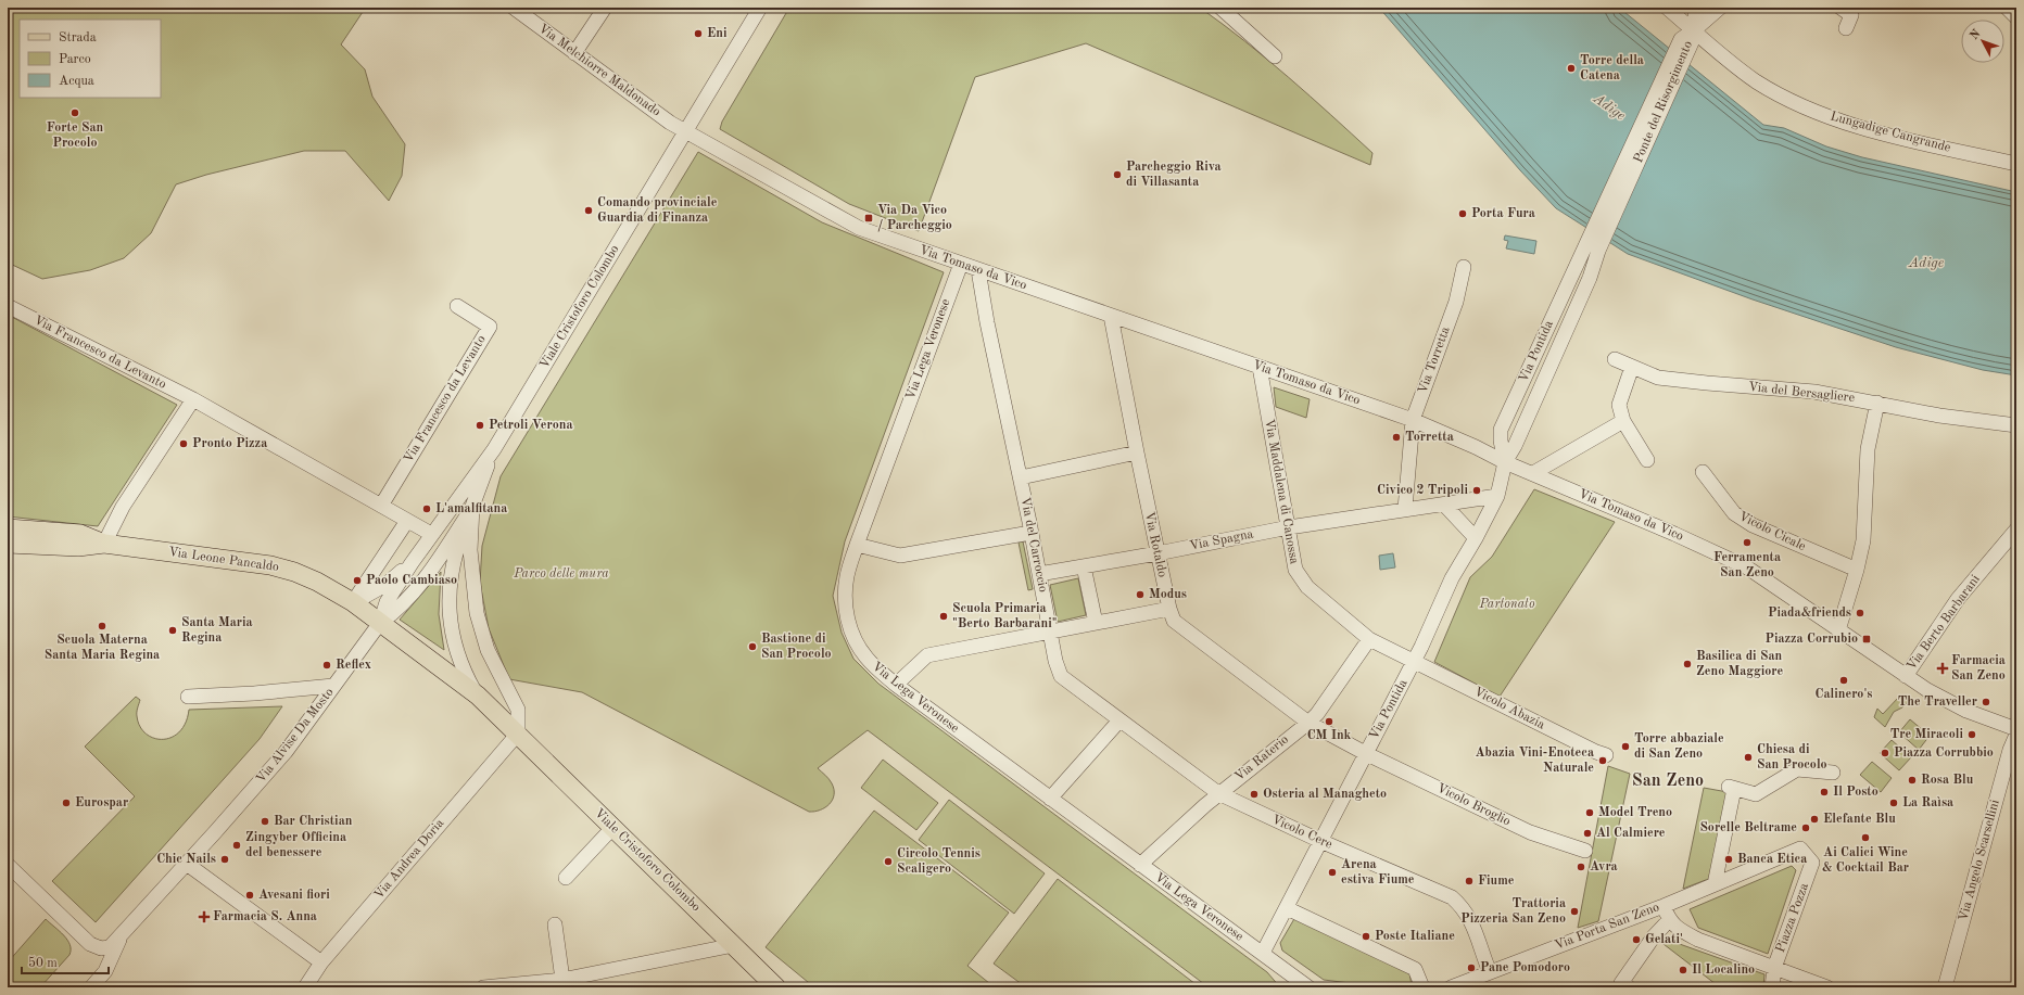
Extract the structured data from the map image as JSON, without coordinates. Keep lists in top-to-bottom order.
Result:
{
  "streets": {
    "main road": ["Viale Cristoforo Colombo", "Via Leone Pancaldo"],
    "street": [
      "Via Melchiorre Maldonado",
      "Ponte del Risorgimento",
      "Lungadige Cangrande",
      "Via Tomaso da Vico",
      "Via Lega Veronese",
      "Via Pontida",
      "Via Francesco da Levanto",
      "Via Torretta",
      "Via del Bersagliere",
      "Via Maddalena di Canossa",
      "Vicolo Cicale",
      "Via Spagna",
      "Via del Carroccio",
      "Via Rotaldo",
      "Via Berto Barbarani",
      "Vicolo Abazia",
      "Via Alvise Da Mosto",
      "Via Raterio",
      "Vicolo Broglio",
      "Vicolo Cere",
      "Via Andrea Doria",
      "Via Angelo Scarsellini",
      "Piazza Pozza",
      "Via Porta San Zeno"
    ]
  },
  "crossings": [
    ["Via Melchiorre Maldonado", "Via Tomaso da Vico"],
    ["Via Melchiorre Maldonado", "Viale Cristoforo Colombo"],
    ["Ponte del Risorgimento", "Lungadige Cangrande"],
    ["Ponte del Risorgimento", "Via Pontida"],
    ["Via Tomaso da Vico", "Viale Cristoforo Colombo"],
    ["Via Tomaso da Vico", "Via Lega Veronese"],
    ["Via Tomaso da Vico", "Via Pontida"],
    ["Via Tomaso da Vico", "Via Torretta"],
    ["Via Tomaso da Vico", "Via Maddalena di Canossa"],
    ["Via Tomaso da Vico", "Via del Carroccio"],
    ["Via Tomaso da Vico", "Via Rotaldo"],
    ["Via Tomaso da Vico", "Via Berto Barbarani"],
    ["Viale Cristoforo Colombo", "Via Francesco da Levanto"],
    ["Viale Cristoforo Colombo", "Via Leone Pancaldo"],
    ["Viale Cristoforo Colombo", "Via Alvise Da Mosto"],
    ["Viale Cristoforo Colombo", "Via Andrea Doria"],
    ["Via Lega Veronese", "Via Pontida"],
    ["Via Lega Veronese", "Via Raterio"],
    ["Via Pontida", "Via Maddalena di Canossa"],
    ["Via Pontida", "Via Spagna"],
    ["Via Pontida", "Via Rotaldo"],
    ["Via Pontida", "Vicolo Abazia"],
    ["Via Pontida", "Vicolo Broglio"],
    ["Via Pontida", "Vicolo Cere"],
    ["Via Maddalena di Canossa", "Via Spagna"],
    ["Via Maddalena di Canossa", "Vicolo Abazia"],
    ["Via Maddalena di Canossa", "Via Raterio"],
    ["Via Spagna", "Via del Carroccio"],
    ["Via Spagna", "Via Rotaldo"],
    ["Via del Carroccio", "Via Raterio"],
    ["Via del Carroccio", "Vicolo Cere"],
    ["Via Rotaldo", "Via Raterio"],
    ["Via Rotaldo", "Vicolo Broglio"],
    ["Via Leone Pancaldo", "Via Alvise Da Mosto"],
    ["Via Raterio", "Vicolo Cere"],
    ["Vicolo Cere", "Via Porta San Zeno"],
    ["Piazza Pozza", "Via Porta San Zeno"]
  ],
  "districts": ["San Zeno"],
  "water": ["Adige"],
  "parks": ["Parco delle mura", "Partonato"],
  "places": {
    "other": [
      "Eni",
      "Torre della Catena",
      "Forte San Procolo",
      "Parcheggio Riva di Villasanta",
      "Comando provinciale Guardia di Finanza",
      "Porta Fura",
      "Petroli Verona",
      "Torretta",
      "Pronto Pizza",
      "Civico 2 Tripoli",
      "L'amalfitana",
      "Ferramenta San Zeno",
      "Paolo Cambiaso",
      "Modus",
      "Piada&friends",
      "Scuola Primaria \"Berto Barbarani\"",
      "Scuola Materna Santa Maria Regina",
      "Santa Maria Regina",
      "Bastione di San Procolo",
      "Basilica di San Zeno Maggiore",
      "Reflex",
      "Calinero's",
      "The Traveller",
      "CM Ink",
      "Tre Miracoli",
      "Torre abbaziale di San Zeno",
      "Piazza Corrubbio",
      "Chiesa di San Procolo",
      "Abazia Vini-Enoteca Naturale",
      "Rosa Blu",
      "Il Posto",
      "Osteria al Managheto",
      "Eurospar",
      "La Raìsa",
      "Model Treno",
      "Elefante Blu",
      "Bar Christian",
      "Sorelle Beltrame",
      "Al Calmiere",
      "Ai Calici Wine & Cocktail Bar",
      "Zingyber Officina del benessere",
      "Chic Nails",
      "Banca Etica",
      "Circolo Tennis Scaligero",
      "Avra",
      "Arena estiva Fiume",
      "Fiume",
      "Avesani fiori",
      "Trattoria Pizzeria San Zeno",
      "Poste Italiane",
      "Gelati'",
      "Pane Pomodoro",
      "Il Localino"
    ],
    "transit": ["Via Da Vico / Parcheggio", "Piazza Corrubio"],
    "health": ["Farmacia San Zeno", "Farmacia S. Anna"]
  },
  "legend": ["Strada", "Parco", "Acqua"],
  "scale_bar": "50 m",
  "north": "top left"
}
